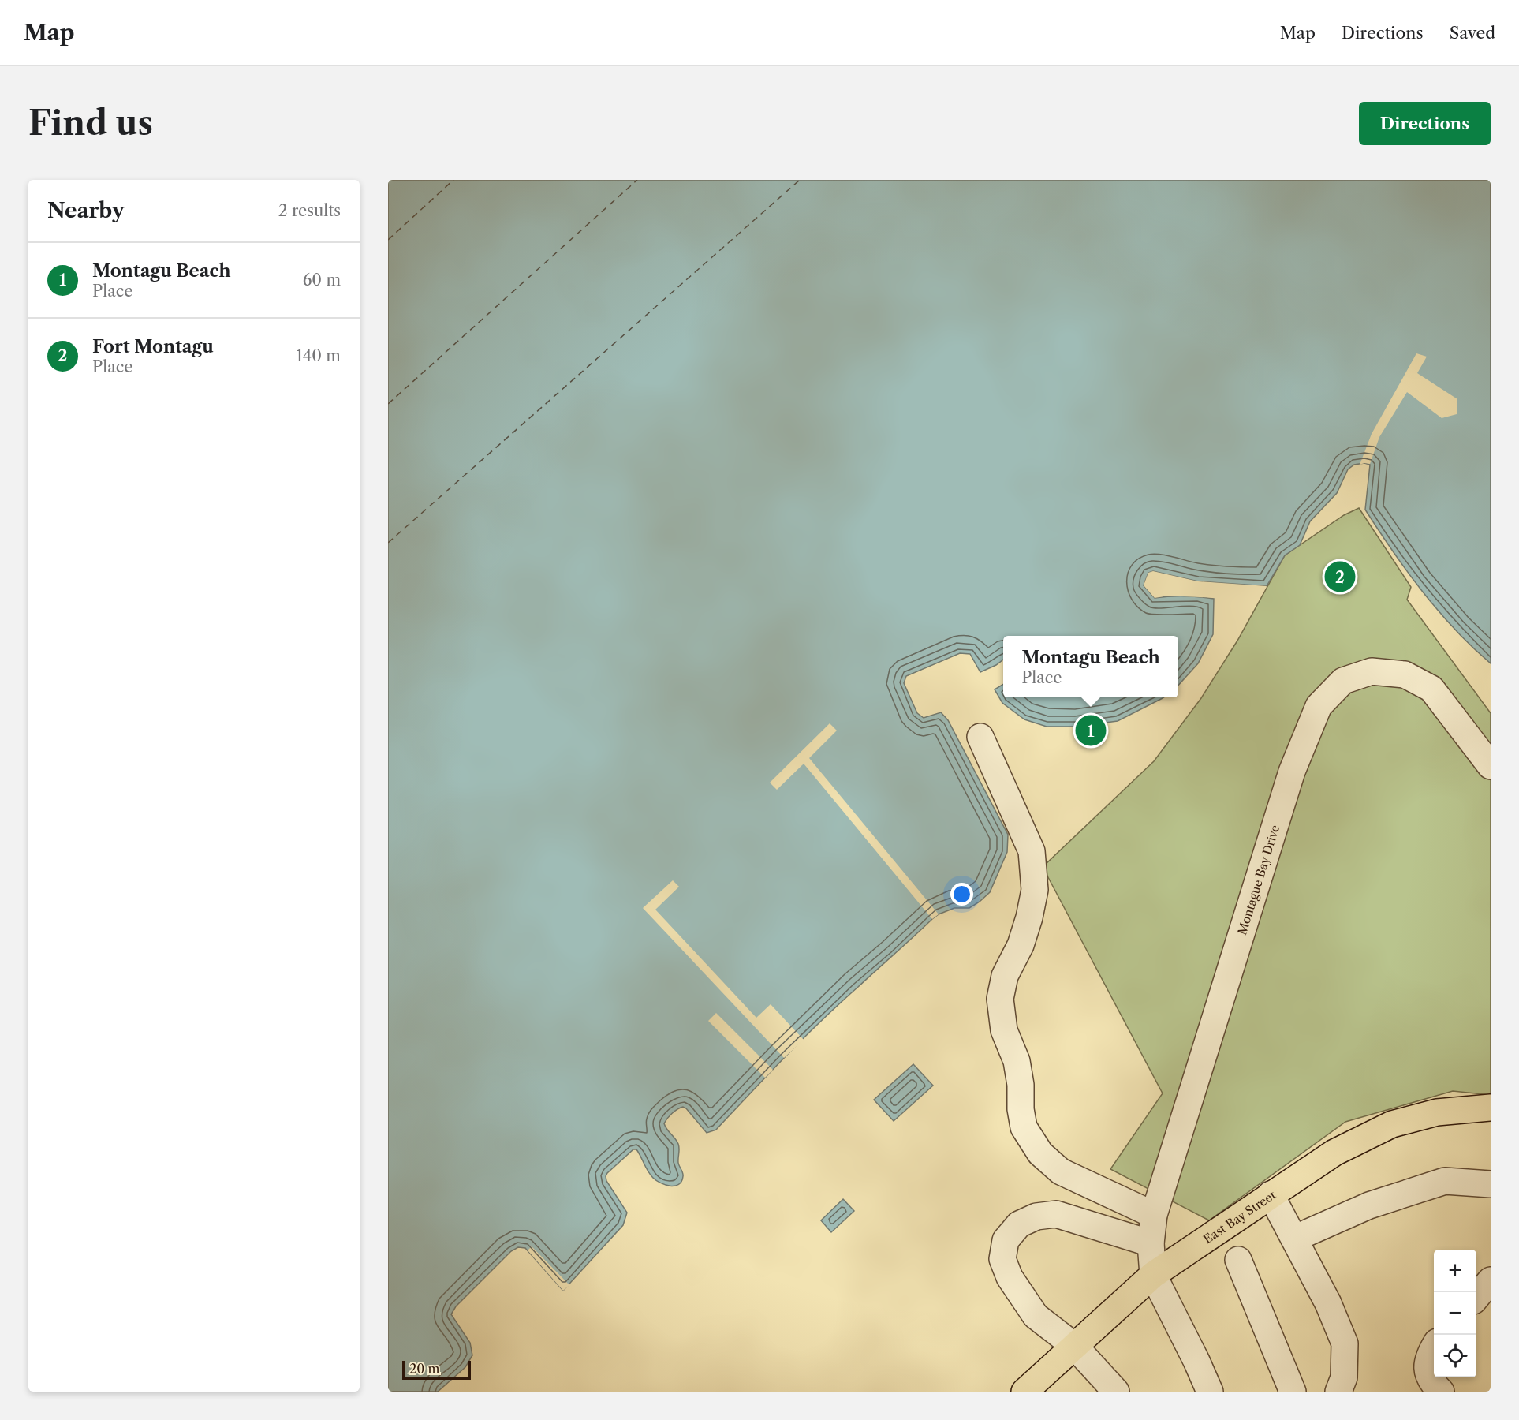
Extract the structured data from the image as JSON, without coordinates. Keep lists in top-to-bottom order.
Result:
{
  "streets": {
    "highway": ["East Bay Street"],
    "street": ["Montague Bay Drive"]
  },
  "crossings": [
    ["Montague Bay Drive", "East Bay Street"]
  ],
  "scale_bar": "20 m",
  "page": {
    "header": "Map",
    "nav": ["Map", "Directions", "Saved"],
    "buttons": "Directions",
    "title": "Find us",
    "heading": ["Nearby", "2 results"],
    "list": [
      {
        "mark": "1",
        "name": "Montagu Beach",
        "note": "Place",
        "value": "60 m"
      },
      {
        "mark": "2",
        "name": "Fort Montagu",
        "note": "Place",
        "value": "140 m"
      }
    ],
    "pins": ["2", "1"],
    "popup": ["Montagu Beach", "Place"],
    "map_buttons": ["+", "−"],
    "scale": "20 m"
  }
}
